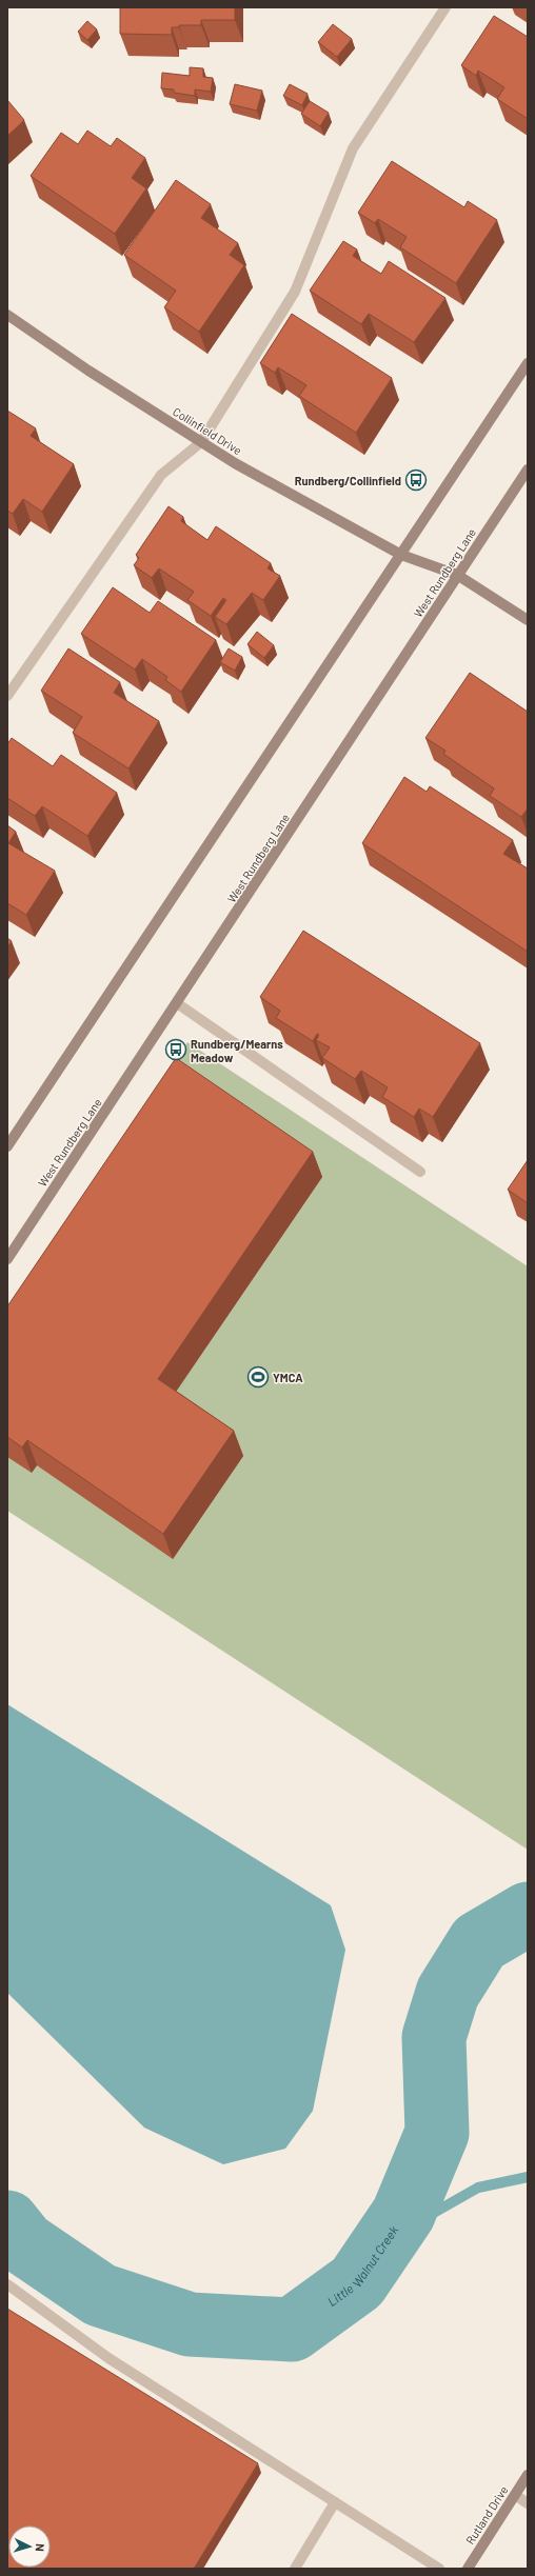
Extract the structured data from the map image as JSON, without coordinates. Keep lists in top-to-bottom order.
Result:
{
  "streets": {
    "main road": ["Collinfield Drive", "West Rundberg Lane", "Rutland Drive"]
  },
  "crossings": [
    ["Collinfield Drive", "West Rundberg Lane"]
  ],
  "water": ["Little Walnut Creek"],
  "places": {
    "bus stop": ["Rundberg/Collinfield", "Rundberg/Mearns Meadow"],
    "sports": ["YMCA"]
  },
  "north": "right"
}
